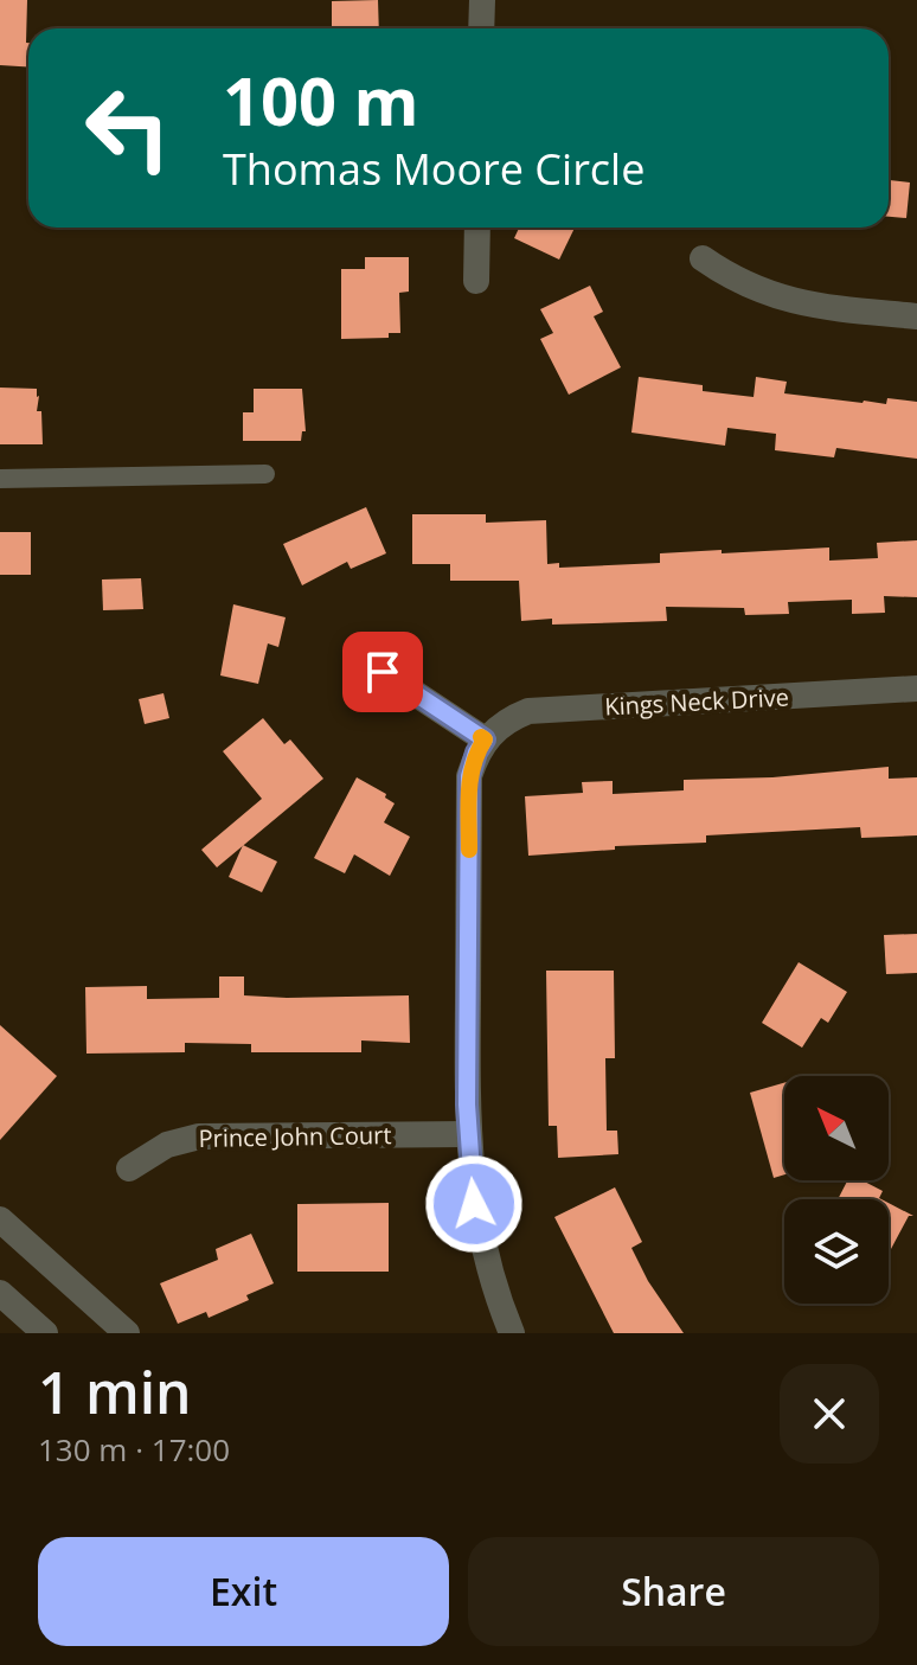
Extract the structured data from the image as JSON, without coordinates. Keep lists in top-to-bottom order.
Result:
{
  "streets": {
    "street": ["Kings Neck Drive", "Prince John Court"]
  },
  "north": "top left",
  "page": {
    "turn": ["100 m", "Thomas Moore Circle"],
    "heading": ["1 min", "130 m · 17:00"],
    "buttons": ["Exit", "Share"]
  }
}
